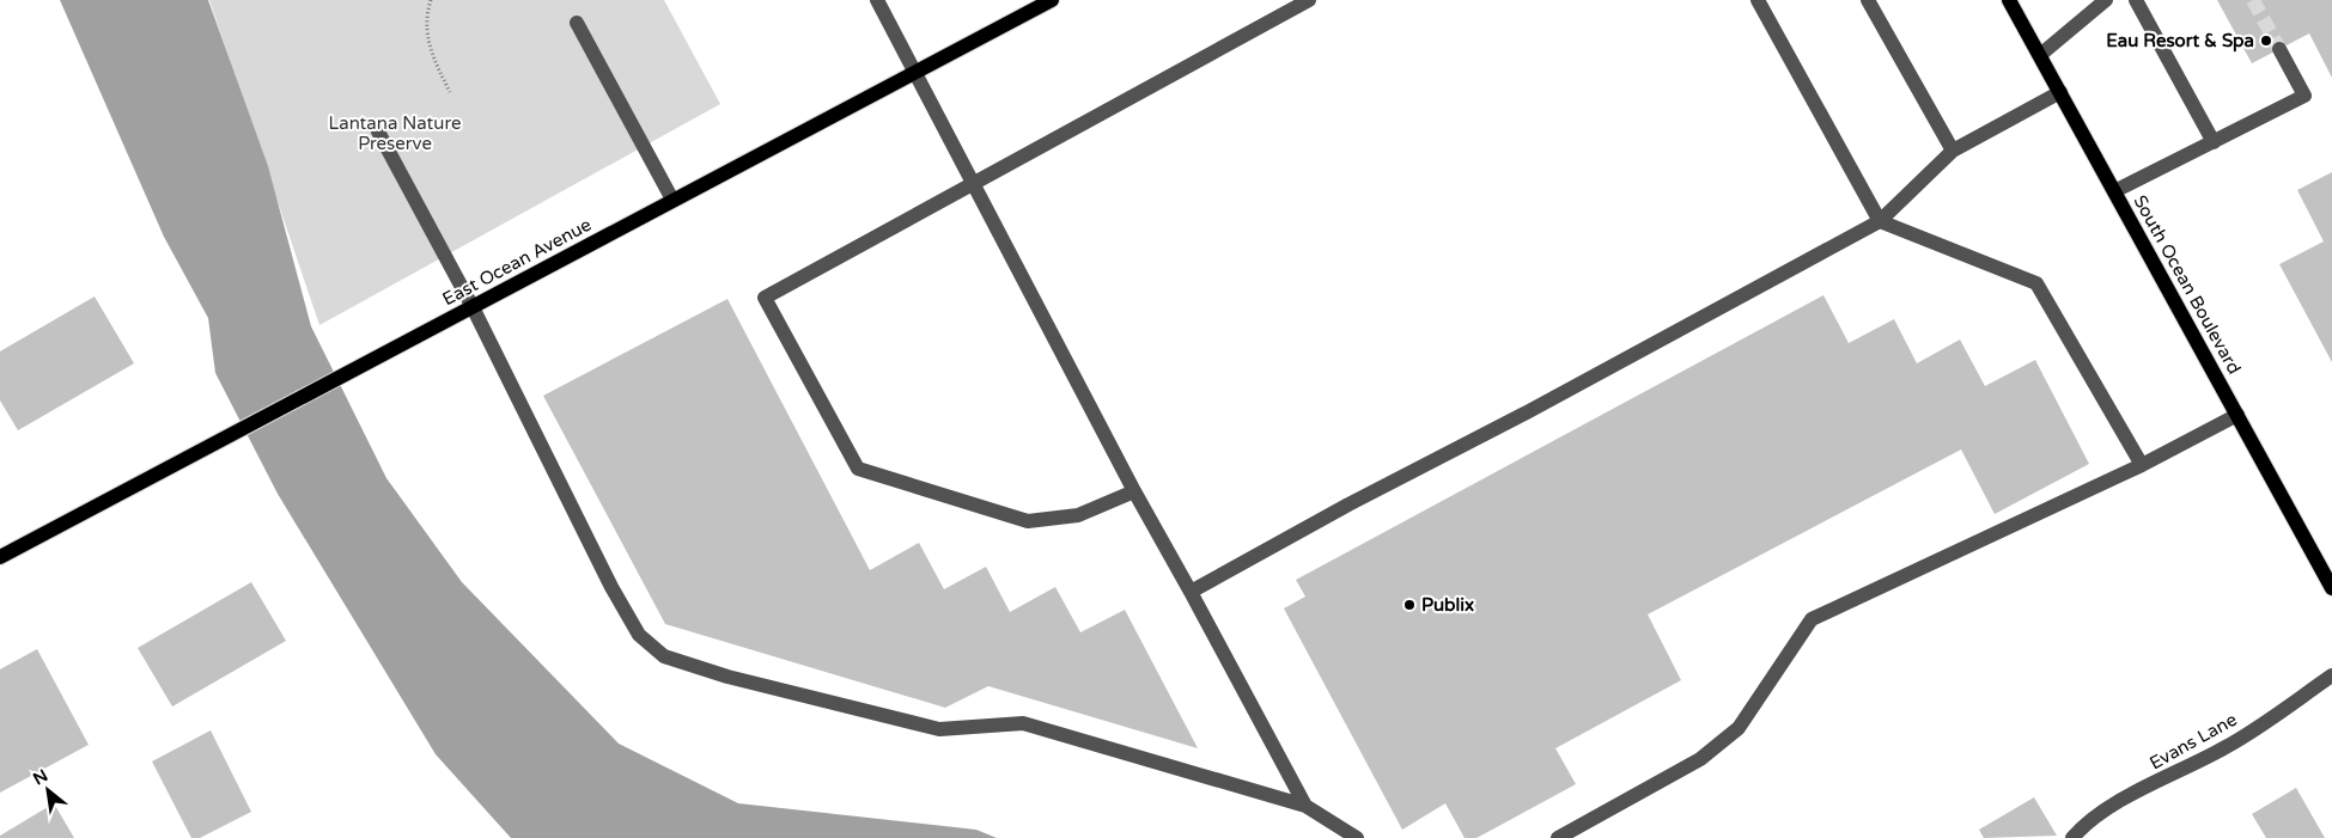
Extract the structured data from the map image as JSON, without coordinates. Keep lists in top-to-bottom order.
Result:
{
  "streets": {
    "main road": ["East Ocean Avenue", "South Ocean Boulevard"],
    "street": ["Evans Lane"]
  },
  "parks": ["Lantana Nature Preserve"],
  "places": ["Eau Resort & Spa", "Publix"],
  "north": "top left"
}
